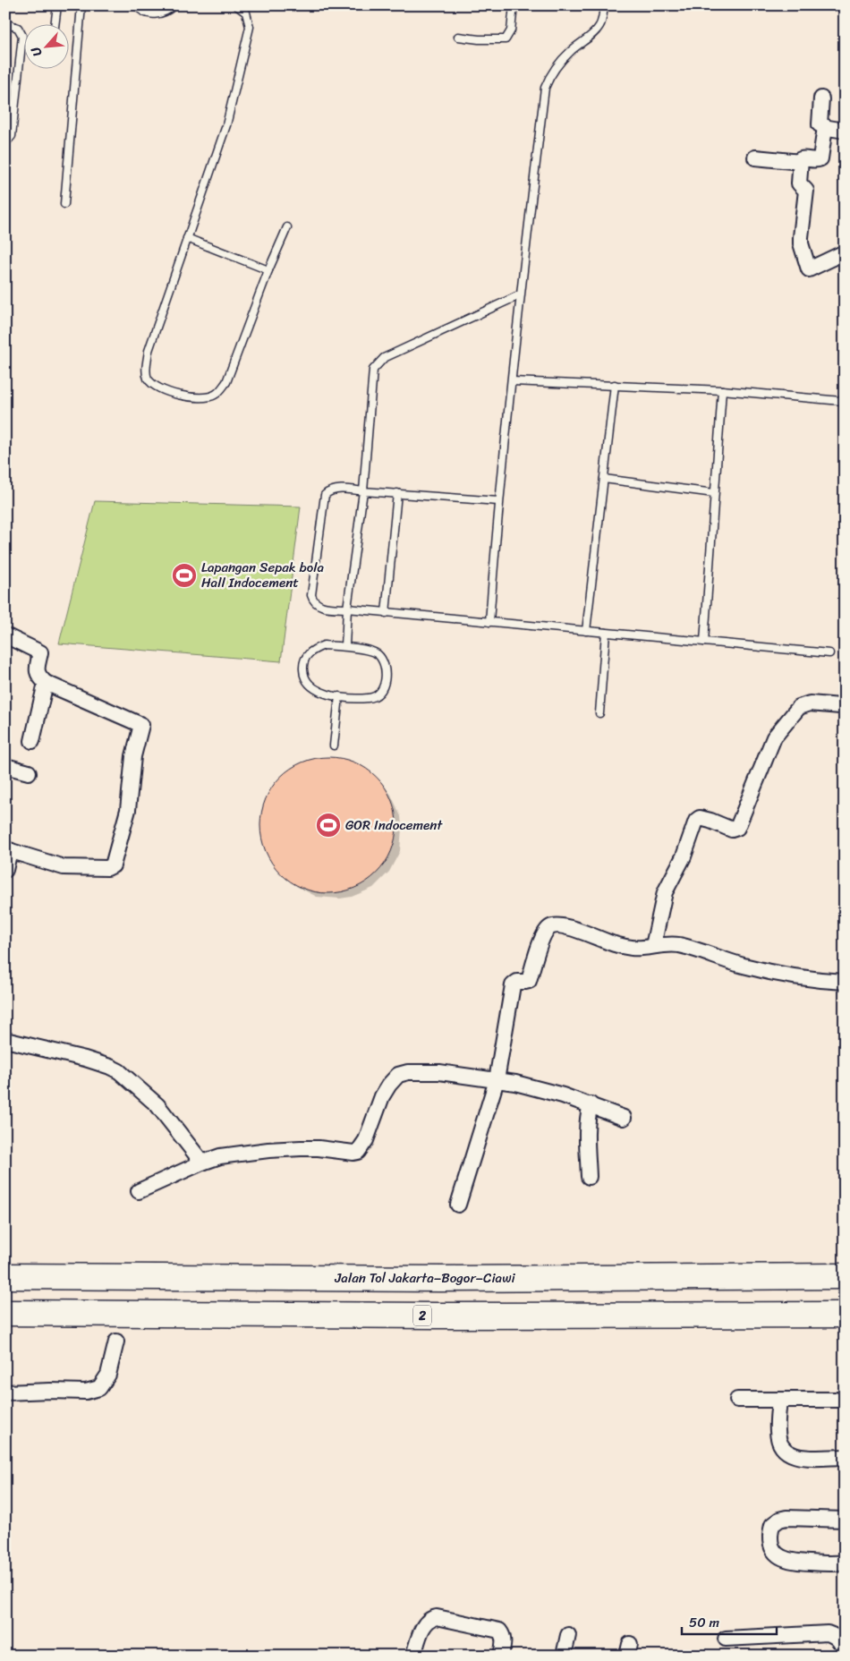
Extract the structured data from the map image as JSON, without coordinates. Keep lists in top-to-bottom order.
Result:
{
  "streets": {
    "highway": ["Jalan Tol Jakarta–Bogor–Ciawi", "2"]
  },
  "places": {
    "sports": ["Lapangan Sepak bola Hall Indocement", "GOR Indocement"]
  },
  "scale_bar": "50 m",
  "north": "bottom left"
}
